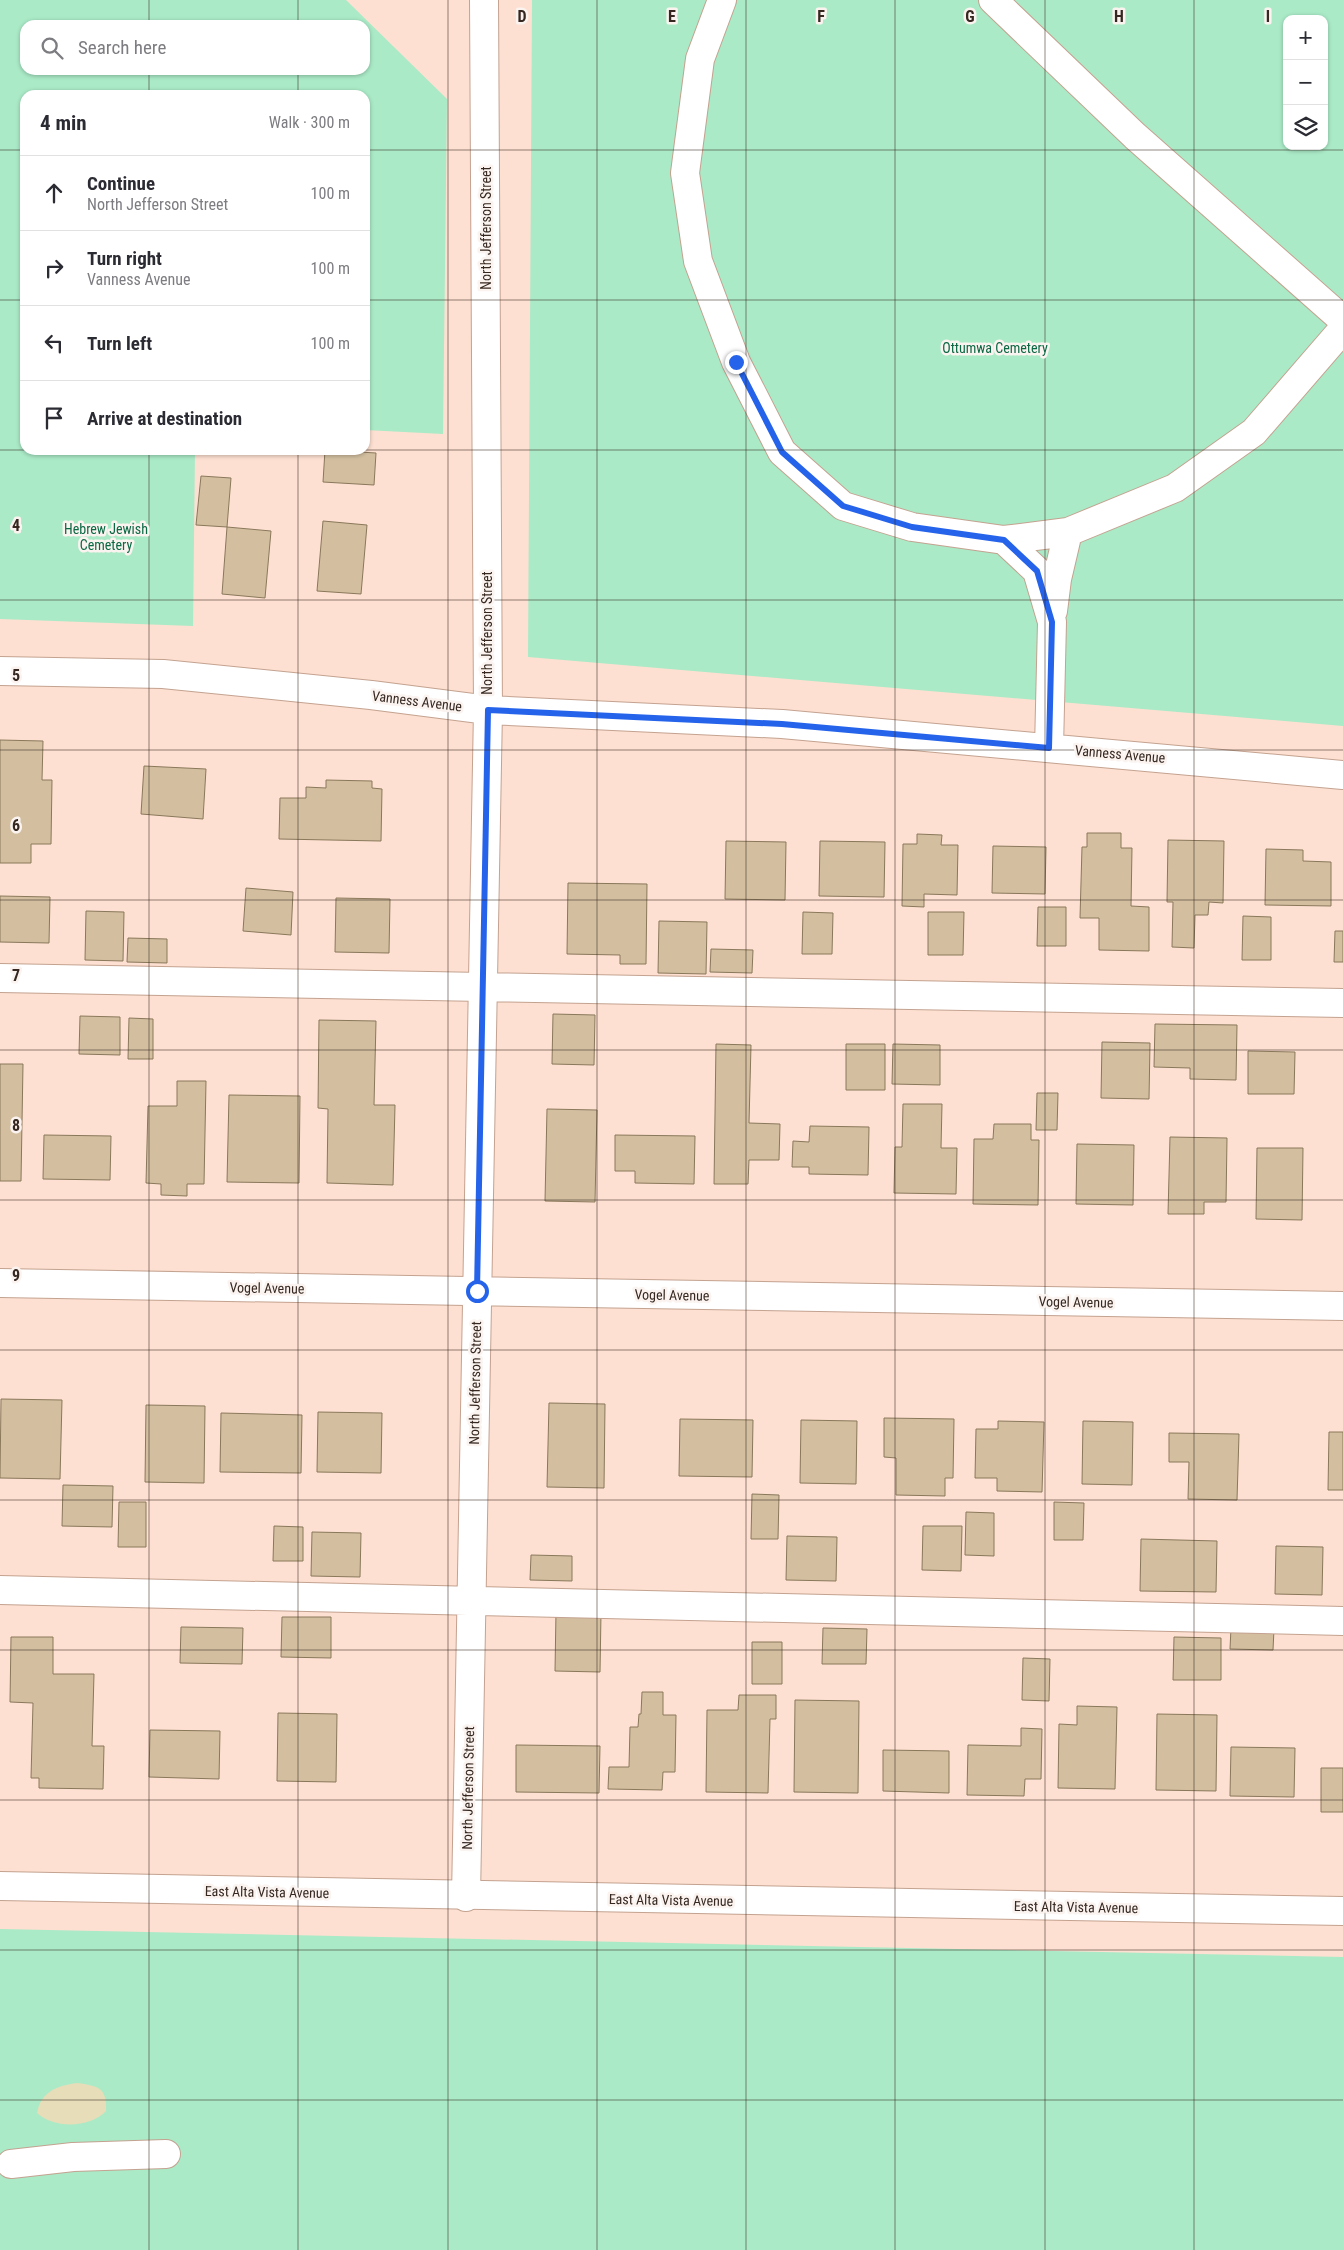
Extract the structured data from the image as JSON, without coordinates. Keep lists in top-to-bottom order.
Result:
{
  "streets": {
    "street": [
      "North Jefferson Street",
      "Vanness Avenue",
      "Vogel Avenue",
      "East Alta Vista Avenue"
    ]
  },
  "crossings": [
    ["North Jefferson Street", "Vanness Avenue"],
    ["North Jefferson Street", "Vogel Avenue"],
    ["North Jefferson Street", "East Alta Vista Avenue"]
  ],
  "parks": ["Ottumwa Cemetery", "Hebrew Jewish Cemetery"],
  "page": {
    "map_buttons": ["+", "−"],
    "search": "Search here",
    "heading": ["4 min", "Walk · 300 m"],
    "list": [
      ["Continue", "North Jefferson Street", "100 m"],
      ["Turn right", "Vanness Avenue", "100 m"],
      ["Turn left", "100 m"],
      "Arrive at destination"
    ]
  },
  "grid": {
    "columns": [
      "D",
      "E",
      "F",
      "G",
      "H",
      "I"
    ],
    "rows": [
      "4",
      "5",
      "6",
      "7",
      "8",
      "9"
    ]
  }
}
